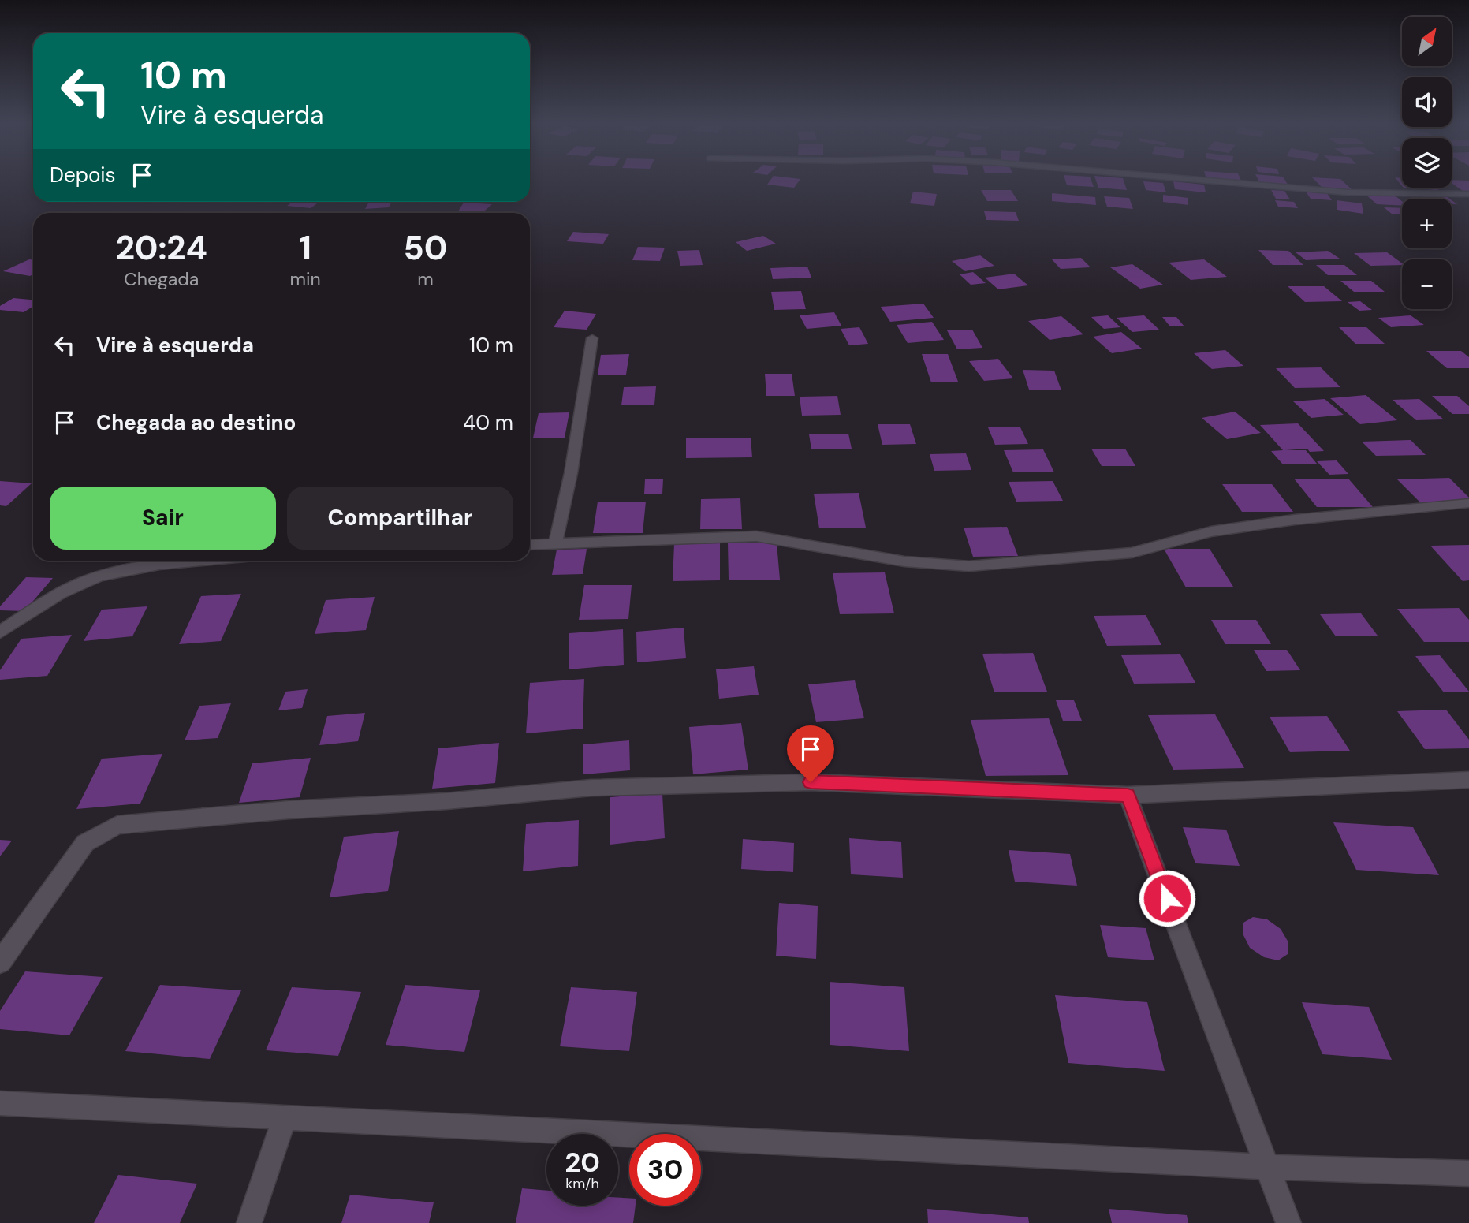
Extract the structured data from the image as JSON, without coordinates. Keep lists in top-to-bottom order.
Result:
{
  "north": "top right",
  "page": {
    "map_buttons": ["+", "−"],
    "turn": ["10 m", "Vire à esquerda"],
    "then": "Depois",
    "eta": [
      "20:24",
      "Chegada",
      "1",
      "min",
      "50",
      "m"
    ],
    "list": [
      {
        "name": "Vire à esquerda",
        "value": "10 m"
      },
      {
        "name": "Chegada ao destino",
        "value": "40 m"
      }
    ],
    "buttons": ["Sair", "Compartilhar"],
    "speed": "20 km/h",
    "limit": "30"
  }
}
